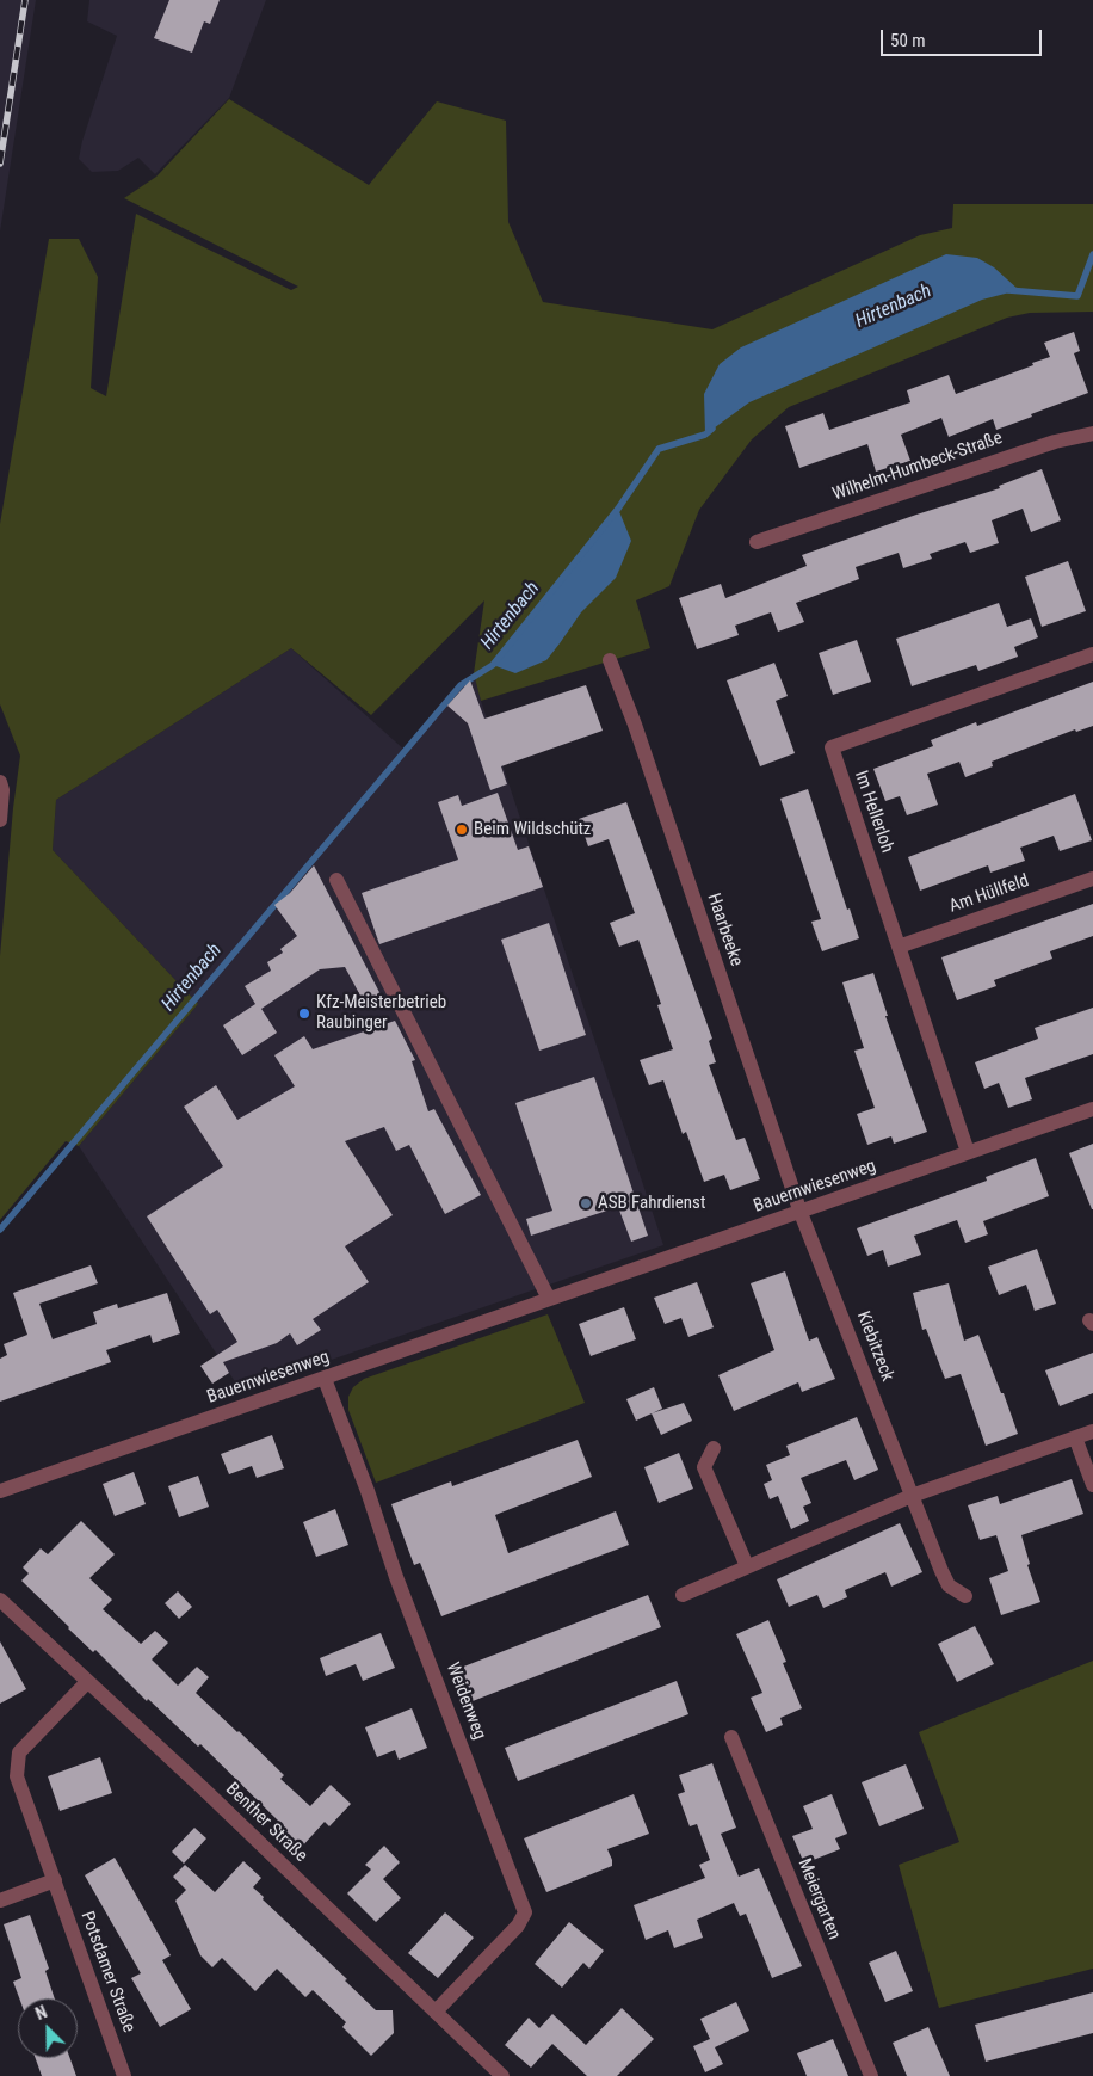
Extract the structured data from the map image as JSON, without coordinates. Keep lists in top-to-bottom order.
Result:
{
  "streets": {
    "street": [
      "Wilhelm-Humbeck-Straße",
      "Im Hellerloh",
      "Am Hüllfeld",
      "Haarbeeke",
      "Bauernwiesenweg",
      "Kiebitzeck",
      "Weidenweg",
      "Benther Straße",
      "Meiergarten",
      "Potsdamer Straße"
    ]
  },
  "crossings": [
    ["Im Hellerloh", "Am Hüllfeld"],
    ["Im Hellerloh", "Bauernwiesenweg"],
    ["Haarbeeke", "Bauernwiesenweg"],
    ["Haarbeeke", "Kiebitzeck"],
    ["Bauernwiesenweg", "Kiebitzeck"],
    ["Bauernwiesenweg", "Weidenweg"],
    ["Weidenweg", "Benther Straße"],
    ["Benther Straße", "Potsdamer Straße"]
  ],
  "water": ["Hirtenbach"],
  "places": ["Beim Wildschütz", "Kfz-Meisterbetrieb Raubinger", "ASB Fahrdienst"],
  "scale_bar": "50 m",
  "north": "top left"
}
